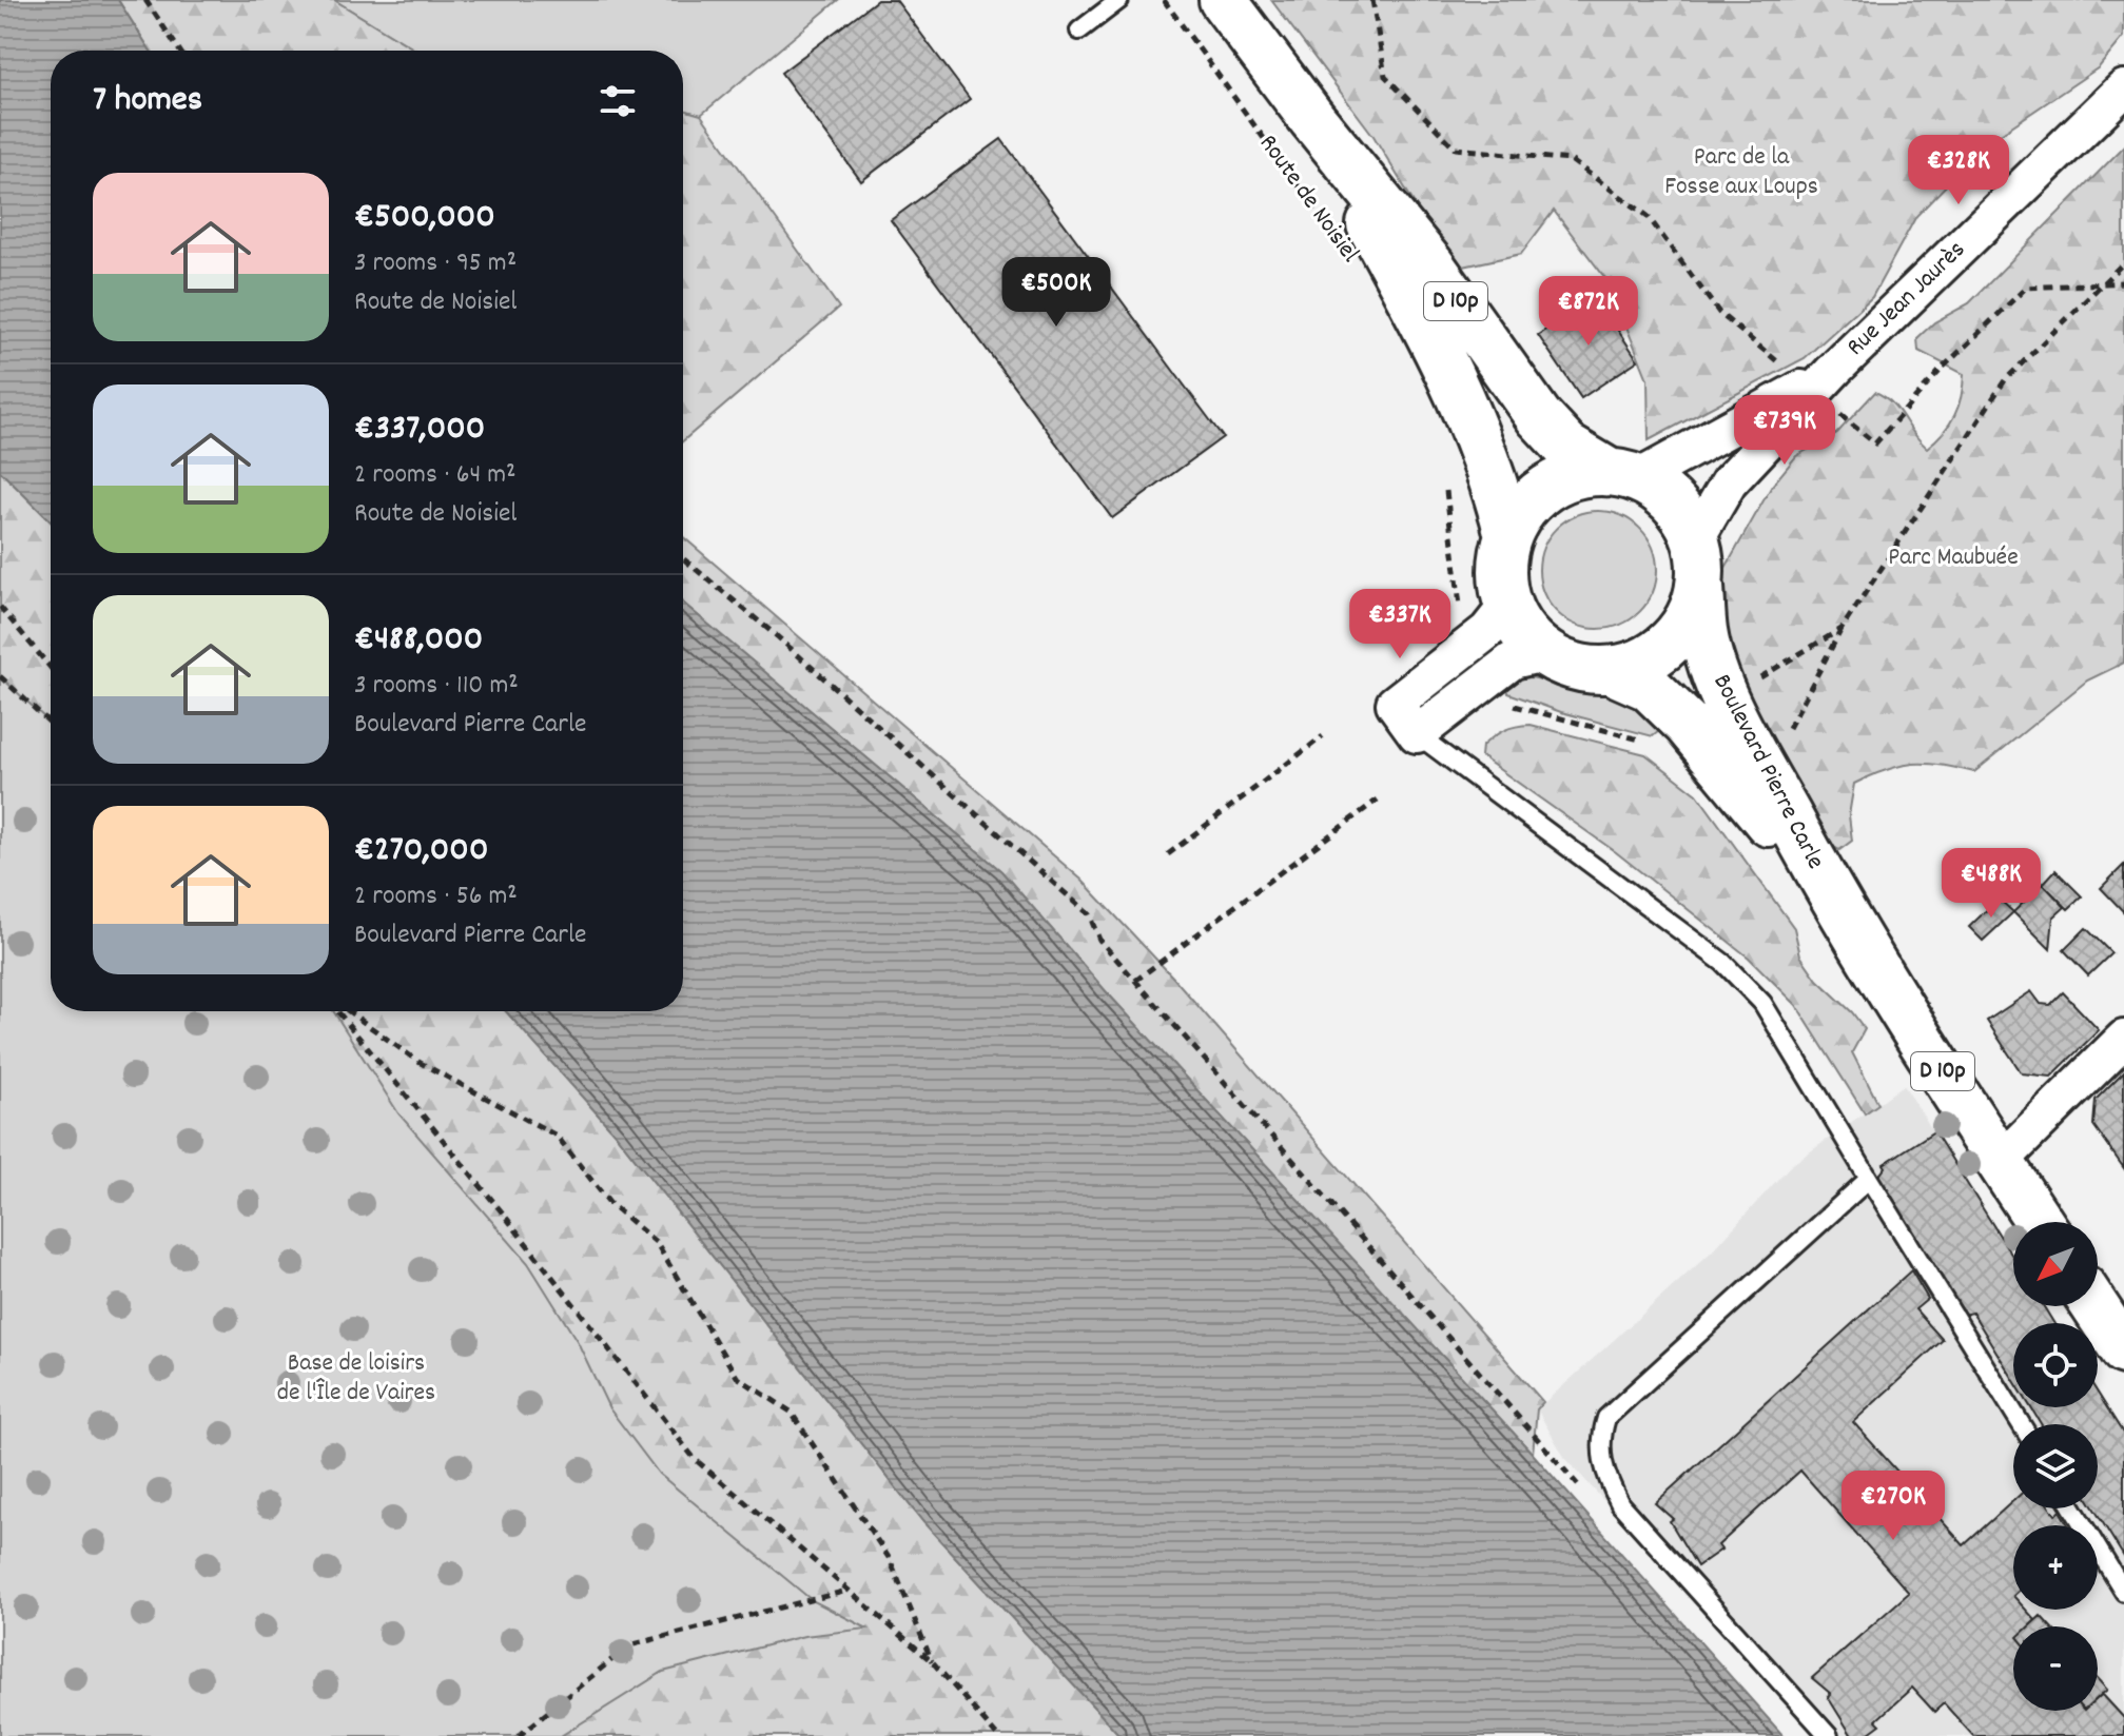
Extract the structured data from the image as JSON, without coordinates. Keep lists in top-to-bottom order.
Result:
{
  "streets": {
    "main road": ["Route de Noisiel", "D 10p", "Boulevard Pierre Carle"],
    "street": ["Rue Jean Jaurès"]
  },
  "crossings": [
    ["Route de Noisiel", "Rue Jean Jaurès"],
    ["Route de Noisiel", "Boulevard Pierre Carle"],
    ["Rue Jean Jaurès", "Boulevard Pierre Carle"]
  ],
  "parks": ["Parc de la Fosse aux Loups", "Parc Maubuée", "Base de loisirs de l'Île de Vaires"],
  "north": "bottom left",
  "page": {
    "heading": "7 homes",
    "price": [
      "€328K",
      "€500K",
      "€872K",
      "€739K",
      "€337K",
      "€488K",
      "€270K"
    ],
    "list": [
      {
        "name": "€500,000",
        "note": "3 rooms · 95 m² · Route de Noisiel"
      },
      {
        "name": "€337,000",
        "note": "2 rooms · 64 m² · Route de Noisiel"
      },
      {
        "name": "€488,000",
        "note": "3 rooms · 110 m² · Boulevard Pierre Carle"
      },
      {
        "name": "€270,000",
        "note": "2 rooms · 56 m² · Boulevard Pierre Carle"
      }
    ],
    "map_buttons": ["+", "−"]
  }
}
